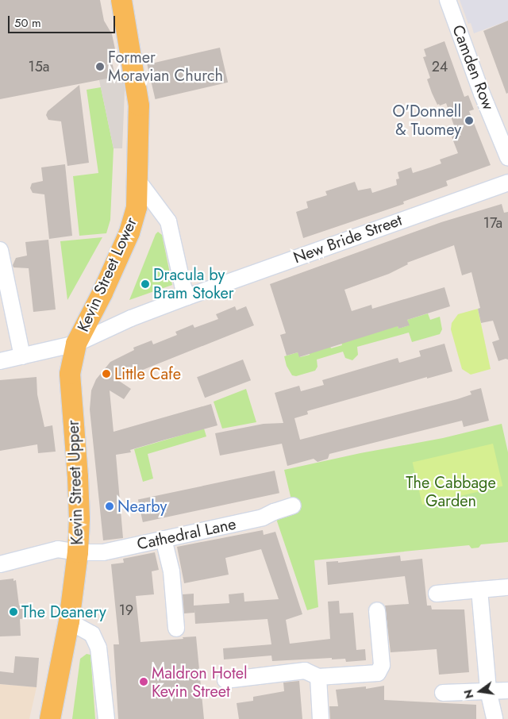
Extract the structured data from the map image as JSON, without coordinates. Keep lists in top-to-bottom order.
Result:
{
  "streets": {
    "main road": ["Kevin Street Lower", "Kevin Street Upper"],
    "street": ["Camden Row", "New Bride Street", "Cathedral Lane"]
  },
  "crossings": [
    ["New Bride Street", "Kevin Street Lower"],
    ["New Bride Street", "Kevin Street Upper"],
    ["Kevin Street Lower", "Kevin Street Upper"],
    ["Kevin Street Upper", "Cathedral Lane"]
  ],
  "parks": ["The Cabbage Garden"],
  "places": [
    "Former Moravian Church",
    "O'Donnell & Tuomey",
    "Dracula by Bram Stoker",
    "Little Cafe",
    "Nearby",
    "The Deanery",
    "Maldron Hotel Kevin Street"
  ],
  "house_numbers": [
    "15a",
    "24",
    "17a",
    "19"
  ],
  "scale_bar": "50 m",
  "north": "left"
}
